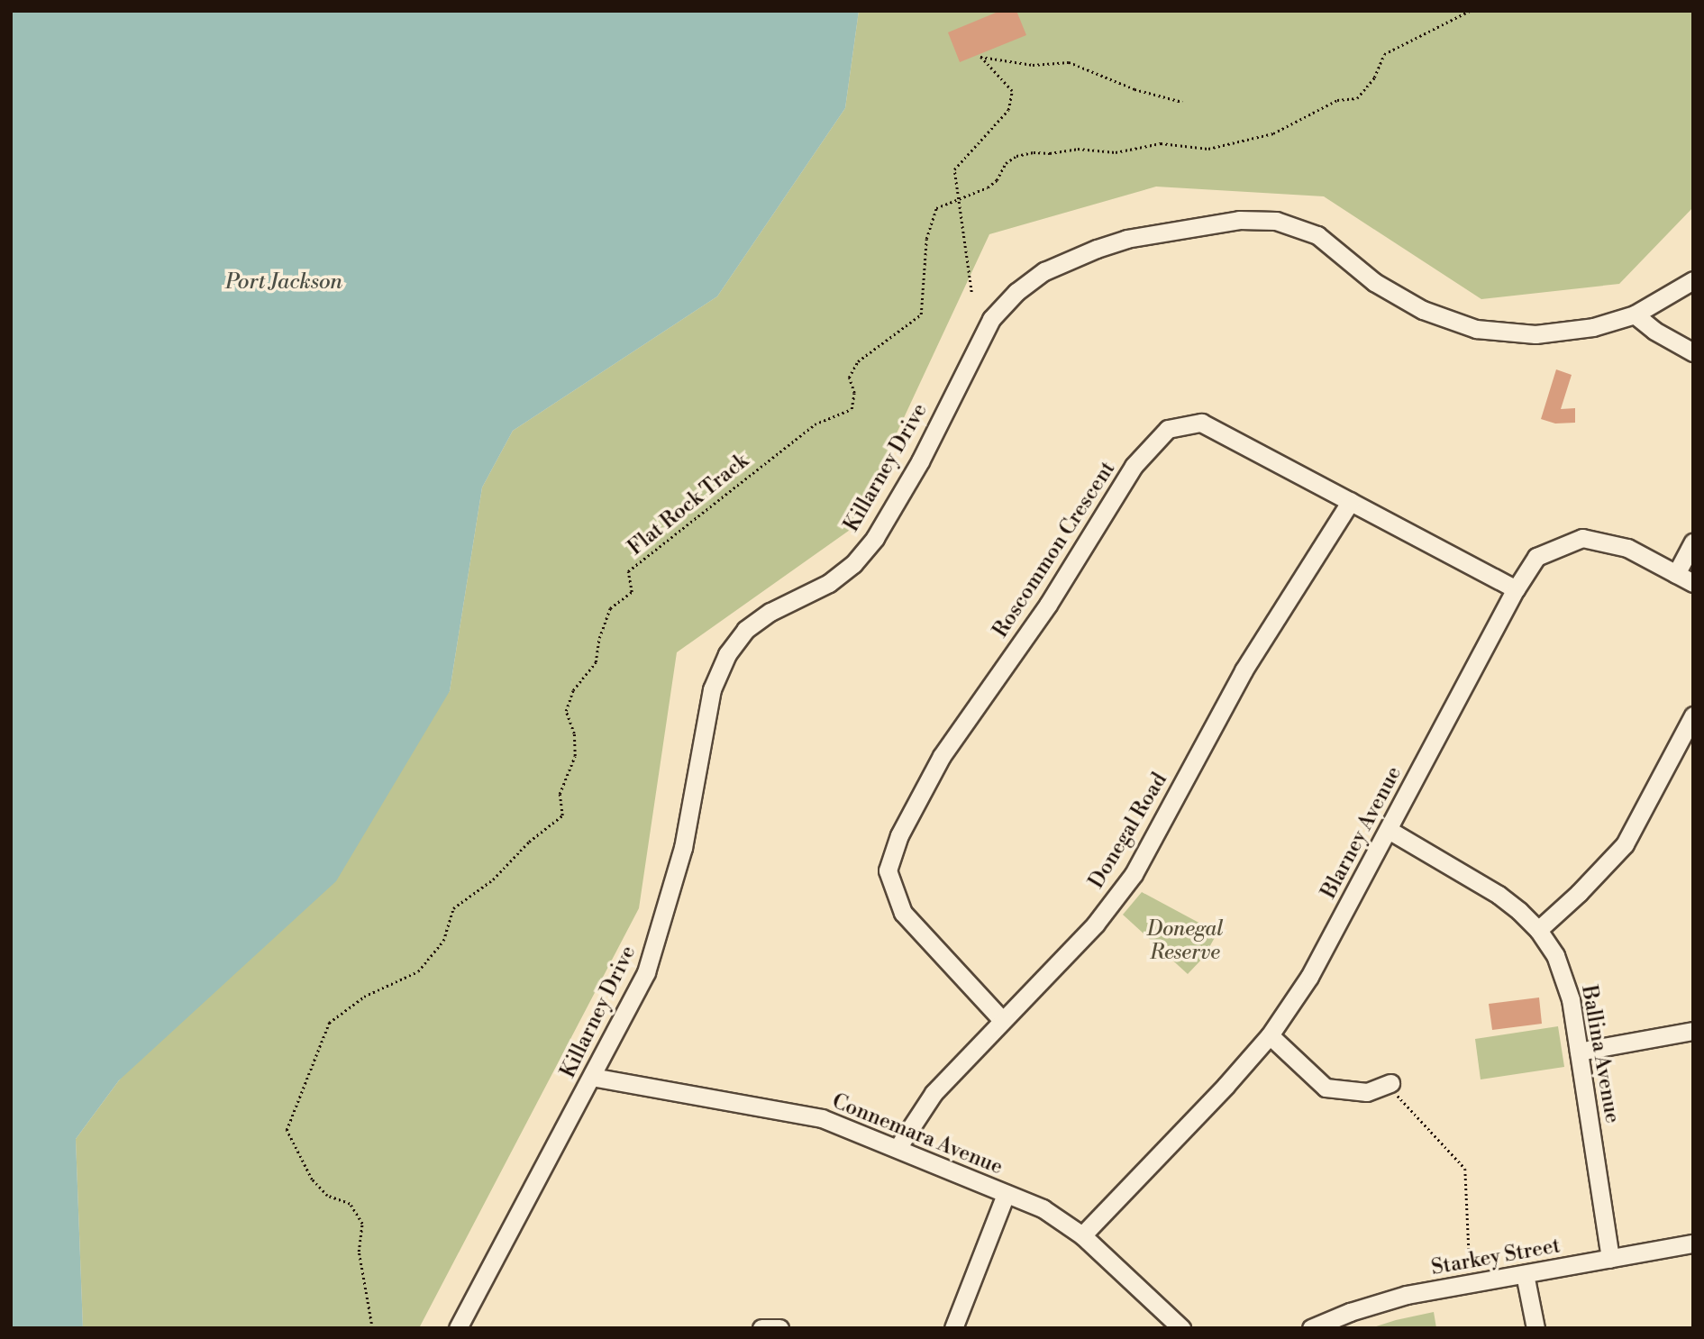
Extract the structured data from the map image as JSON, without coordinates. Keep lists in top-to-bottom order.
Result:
{
  "streets": {
    "street": [
      "Killarney Drive",
      "Roscommon Crescent",
      "Donegal Road",
      "Blarney Avenue",
      "Ballina Avenue",
      "Connemara Avenue",
      "Starkey Street"
    ],
    "path": ["Flat Rock Track"]
  },
  "crossings": [
    ["Killarney Drive", "Connemara Avenue"],
    ["Roscommon Crescent", "Donegal Road"],
    ["Roscommon Crescent", "Blarney Avenue"],
    ["Donegal Road", "Connemara Avenue"],
    ["Blarney Avenue", "Ballina Avenue"],
    ["Blarney Avenue", "Connemara Avenue"],
    ["Ballina Avenue", "Starkey Street"]
  ],
  "water": ["Port Jackson"],
  "parks": ["Donegal Reserve"]
}
